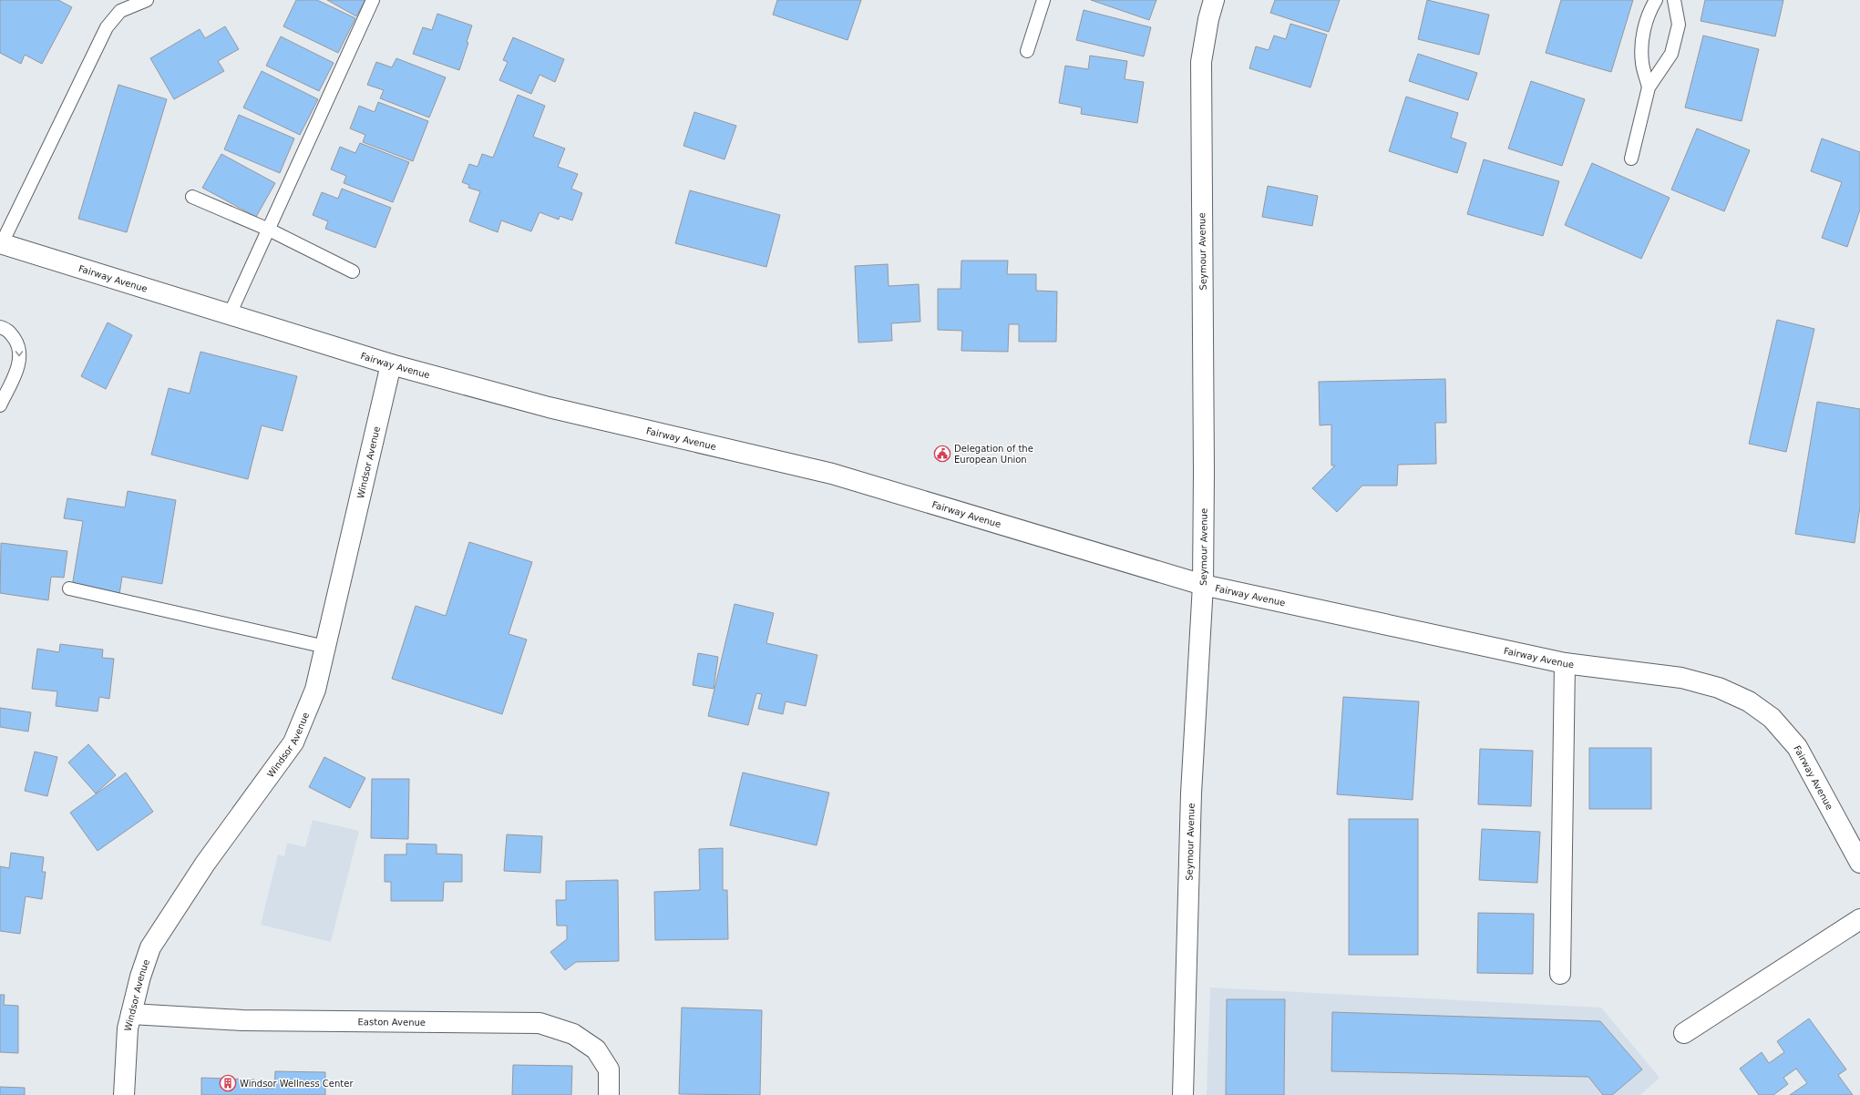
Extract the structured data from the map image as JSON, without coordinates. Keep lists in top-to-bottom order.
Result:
{
  "streets": {
    "street": [
      "Seymour Avenue",
      "Fairway Avenue",
      "Windsor Avenue",
      "Easton Avenue"
    ]
  },
  "crossings": [
    ["Seymour Avenue", "Fairway Avenue"],
    ["Fairway Avenue", "Windsor Avenue"],
    ["Windsor Avenue", "Easton Avenue"]
  ],
  "places": {
    "public building": ["Delegation of the European Union"],
    "building": ["Windsor Wellness Center"]
  }
}
